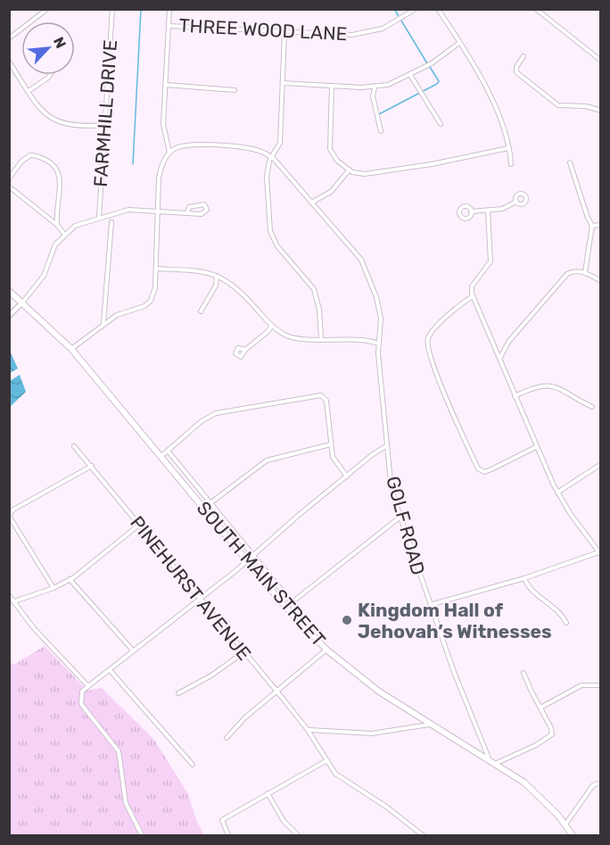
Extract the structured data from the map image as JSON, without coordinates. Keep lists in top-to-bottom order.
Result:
{
  "streets": {
    "main road": ["SOUTH MAIN STREET"],
    "street": [
      "THREE WOOD LANE",
      "FARMHILL DRIVE",
      "GOLF ROAD",
      "PINEHURST AVENUE"
    ]
  },
  "crossings": [
    ["GOLF ROAD", "SOUTH MAIN STREET"]
  ],
  "places": ["Kingdom Hall of Jehovah’s Witnesses"],
  "north": "top right"
}
